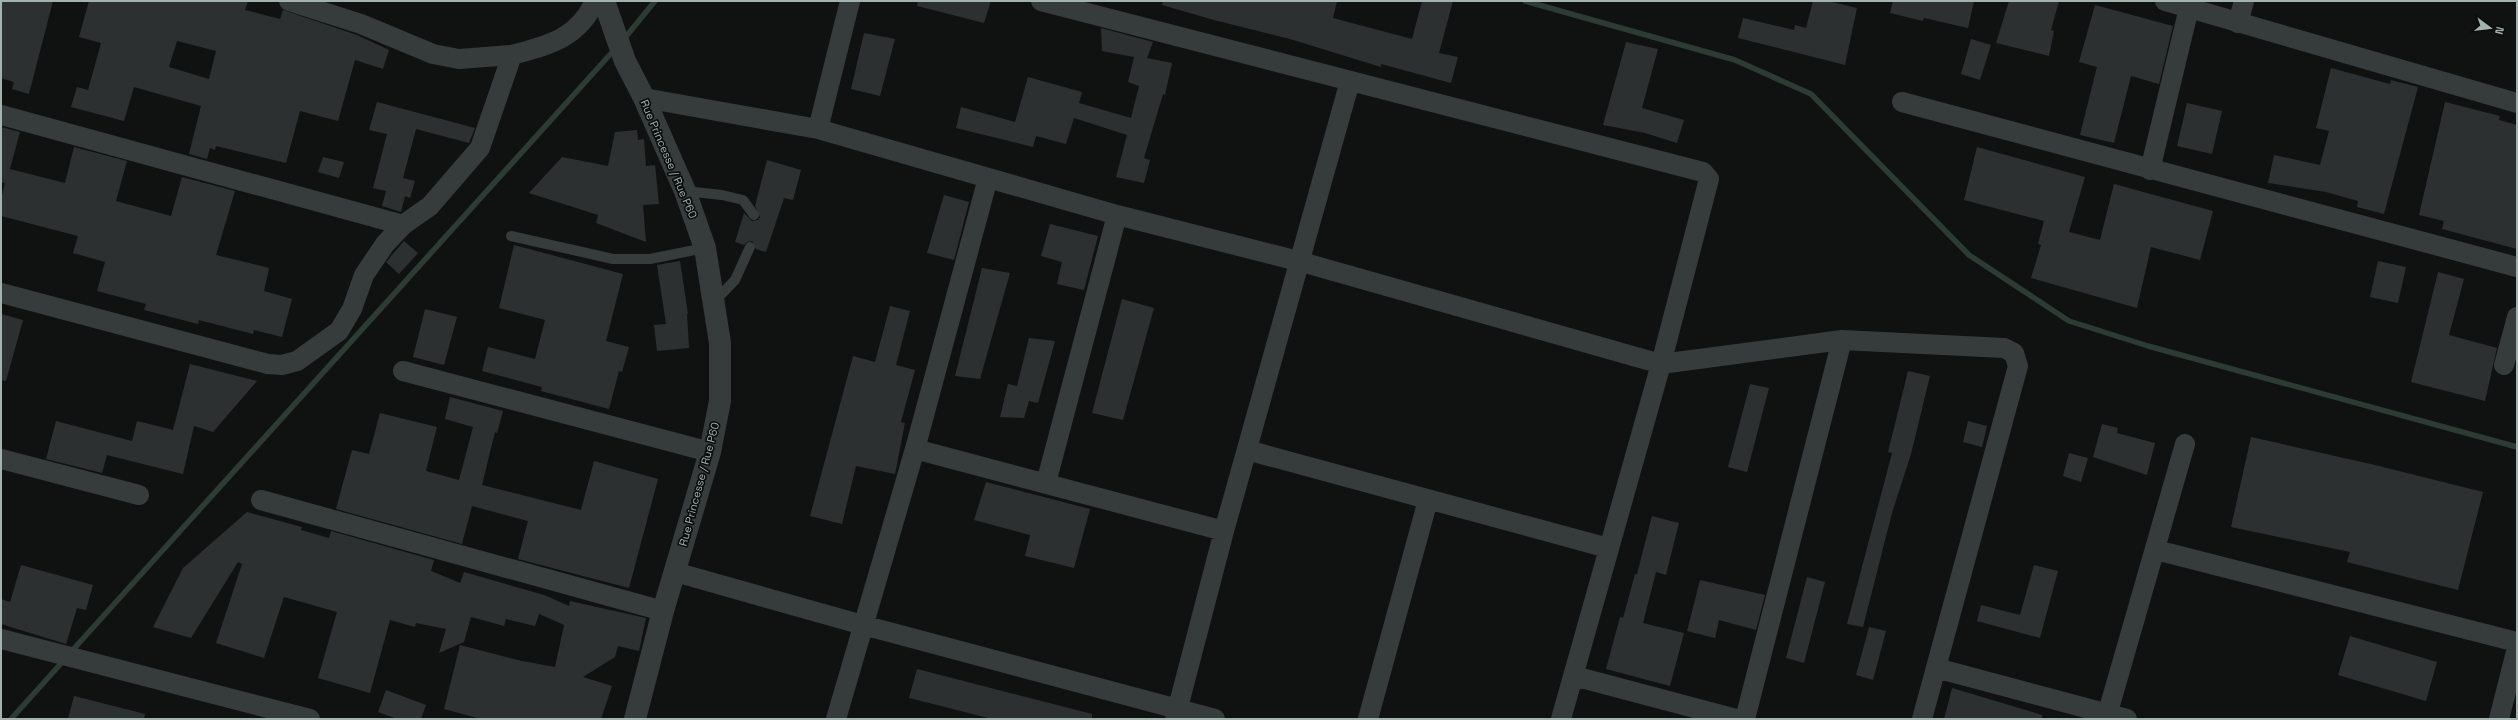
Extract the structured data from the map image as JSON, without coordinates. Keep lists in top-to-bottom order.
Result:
{
  "streets": {
    "street": ["Rue Princesse / Rue P60"]
  },
  "north": "right"
}
